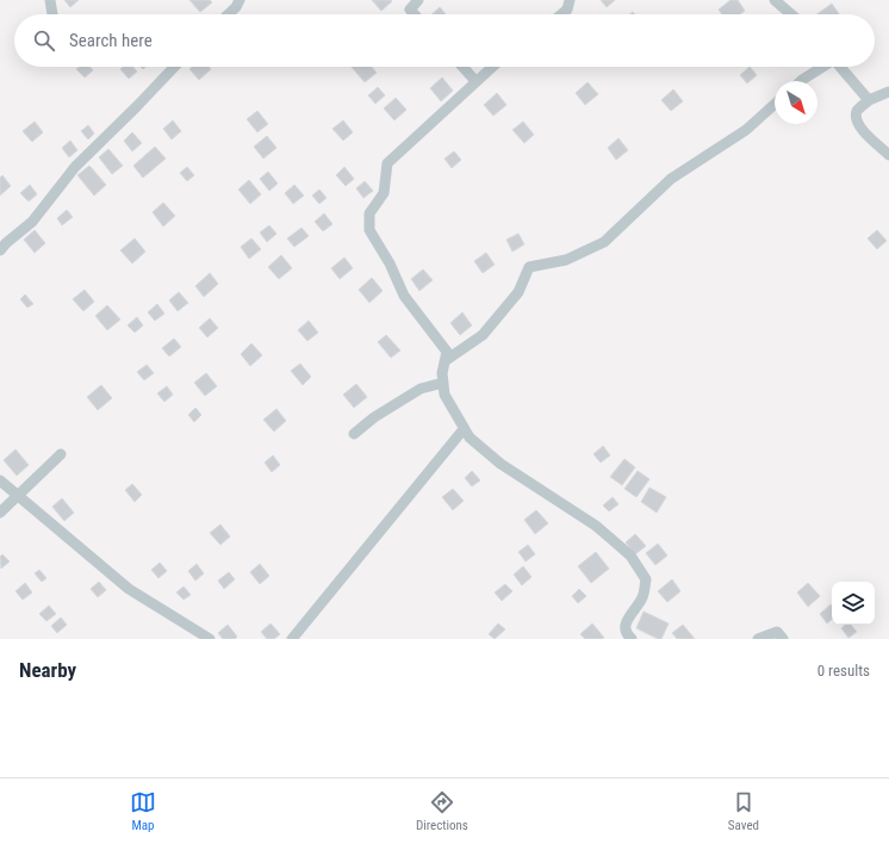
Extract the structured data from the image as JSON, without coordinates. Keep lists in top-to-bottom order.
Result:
{
  "north": "bottom right",
  "page": {
    "search": "Search here",
    "heading": ["Nearby", "0 results"],
    "nav": ["Map", "Directions", "Saved"]
  }
}
